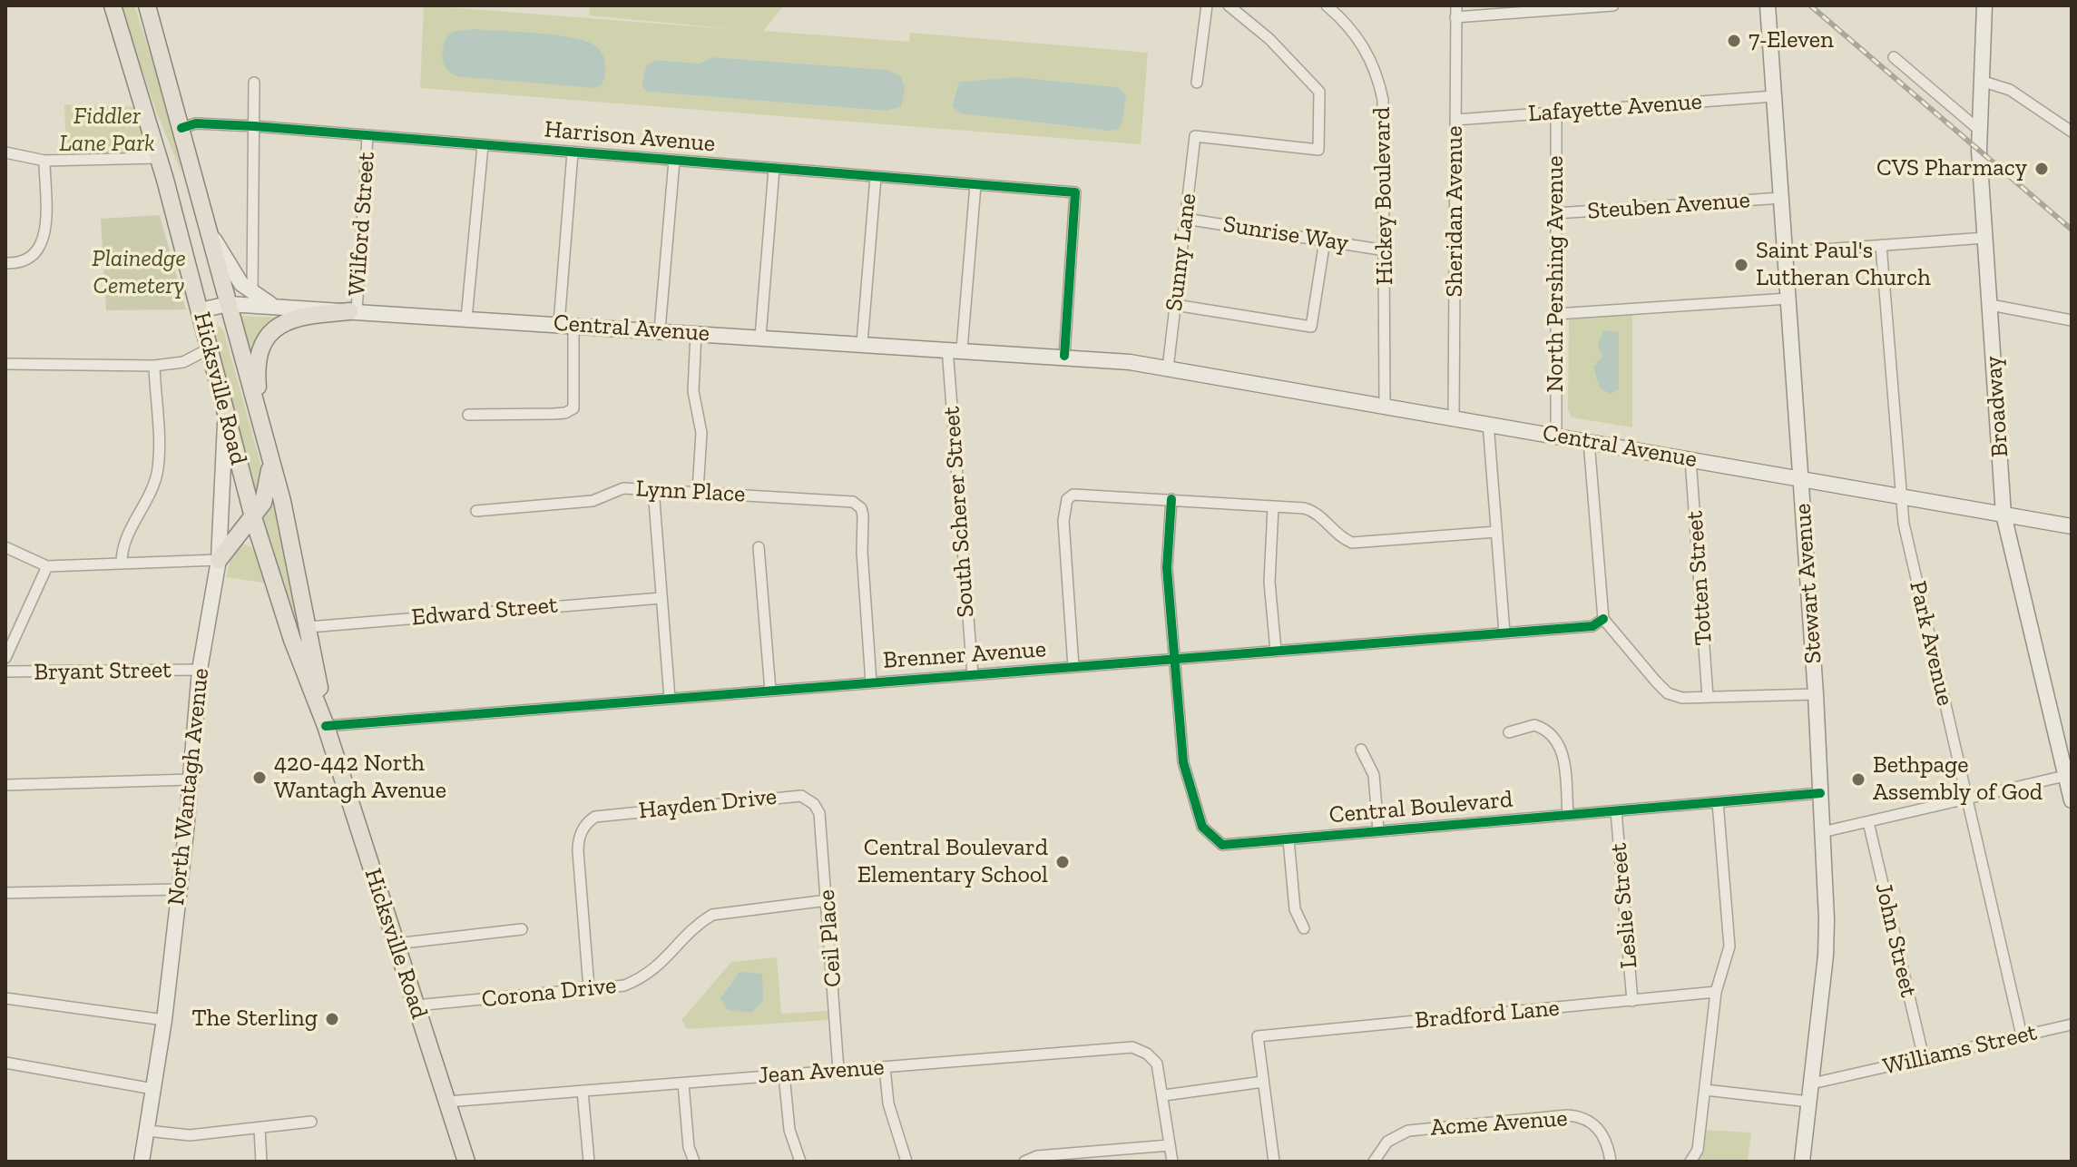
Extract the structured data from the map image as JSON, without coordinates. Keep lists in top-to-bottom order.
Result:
{
  "streets": {
    "main road": [
      "Central Avenue",
      "Hicksville Road",
      "Broadway",
      "Stewart Avenue",
      "North Wantagh Avenue"
    ],
    "street": [
      "Lafayette Avenue",
      "Harrison Avenue",
      "Hickey Boulevard",
      "Steuben Avenue",
      "Sheridan Avenue",
      "Wilford Street",
      "Sunrise Way",
      "Sunny Lane",
      "North Pershing Avenue",
      "Lynn Place",
      "South Scherer Street",
      "Totten Street",
      "Edward Street",
      "Park Avenue",
      "Brenner Avenue",
      "Bryant Street",
      "Hayden Drive",
      "Central Boulevard",
      "Leslie Street",
      "Ceil Place",
      "John Street",
      "Corona Drive",
      "Bradford Lane",
      "Williams Street",
      "Jean Avenue",
      "Acme Avenue"
    ]
  },
  "crossings": [
    ["Lafayette Avenue", "Sheridan Avenue"],
    ["Lafayette Avenue", "North Pershing Avenue"],
    ["Lafayette Avenue", "Stewart Avenue"],
    ["Harrison Avenue", "Wilford Street"],
    ["Harrison Avenue", "Central Avenue"],
    ["Harrison Avenue", "Hicksville Road"],
    ["Harrison Avenue", "South Scherer Street"],
    ["Hickey Boulevard", "Sunrise Way"],
    ["Hickey Boulevard", "Central Avenue"],
    ["Steuben Avenue", "North Pershing Avenue"],
    ["Steuben Avenue", "Stewart Avenue"],
    ["Sheridan Avenue", "Central Avenue"],
    ["Wilford Street", "Central Avenue"],
    ["Sunrise Way", "Sunny Lane"],
    ["Sunny Lane", "Central Avenue"],
    ["North Pershing Avenue", "Central Avenue"],
    ["Central Avenue", "Hicksville Road"],
    ["Central Avenue", "Broadway"],
    ["Central Avenue", "South Scherer Street"],
    ["Central Avenue", "Totten Street"],
    ["Central Avenue", "Stewart Avenue"],
    ["Central Avenue", "Park Avenue"],
    ["Hicksville Road", "Edward Street"],
    ["Hicksville Road", "Brenner Avenue"],
    ["Hicksville Road", "North Wantagh Avenue"],
    ["Hicksville Road", "Corona Drive"],
    ["Hicksville Road", "Jean Avenue"],
    ["Lynn Place", "Brenner Avenue"],
    ["South Scherer Street", "Brenner Avenue"],
    ["Stewart Avenue", "Central Boulevard"],
    ["Stewart Avenue", "Williams Street"],
    ["Park Avenue", "Williams Street"],
    ["Brenner Avenue", "Central Boulevard"],
    ["Bryant Street", "North Wantagh Avenue"],
    ["Hayden Drive", "Ceil Place"],
    ["Hayden Drive", "Corona Drive"],
    ["Central Boulevard", "Leslie Street"],
    ["Leslie Street", "Bradford Lane"],
    ["Ceil Place", "Corona Drive"],
    ["Ceil Place", "Jean Avenue"],
    ["John Street", "Williams Street"]
  ],
  "parks": ["Fiddler Lane Park", "Plainedge Cemetery"],
  "places": [
    "7-Eleven",
    "CVS Pharmacy",
    "Saint Paul's Lutheran Church",
    "420-442 North Wantagh Avenue",
    "Bethpage Assembly of God",
    "Central Boulevard Elementary School",
    "The Sterling"
  ]
}
